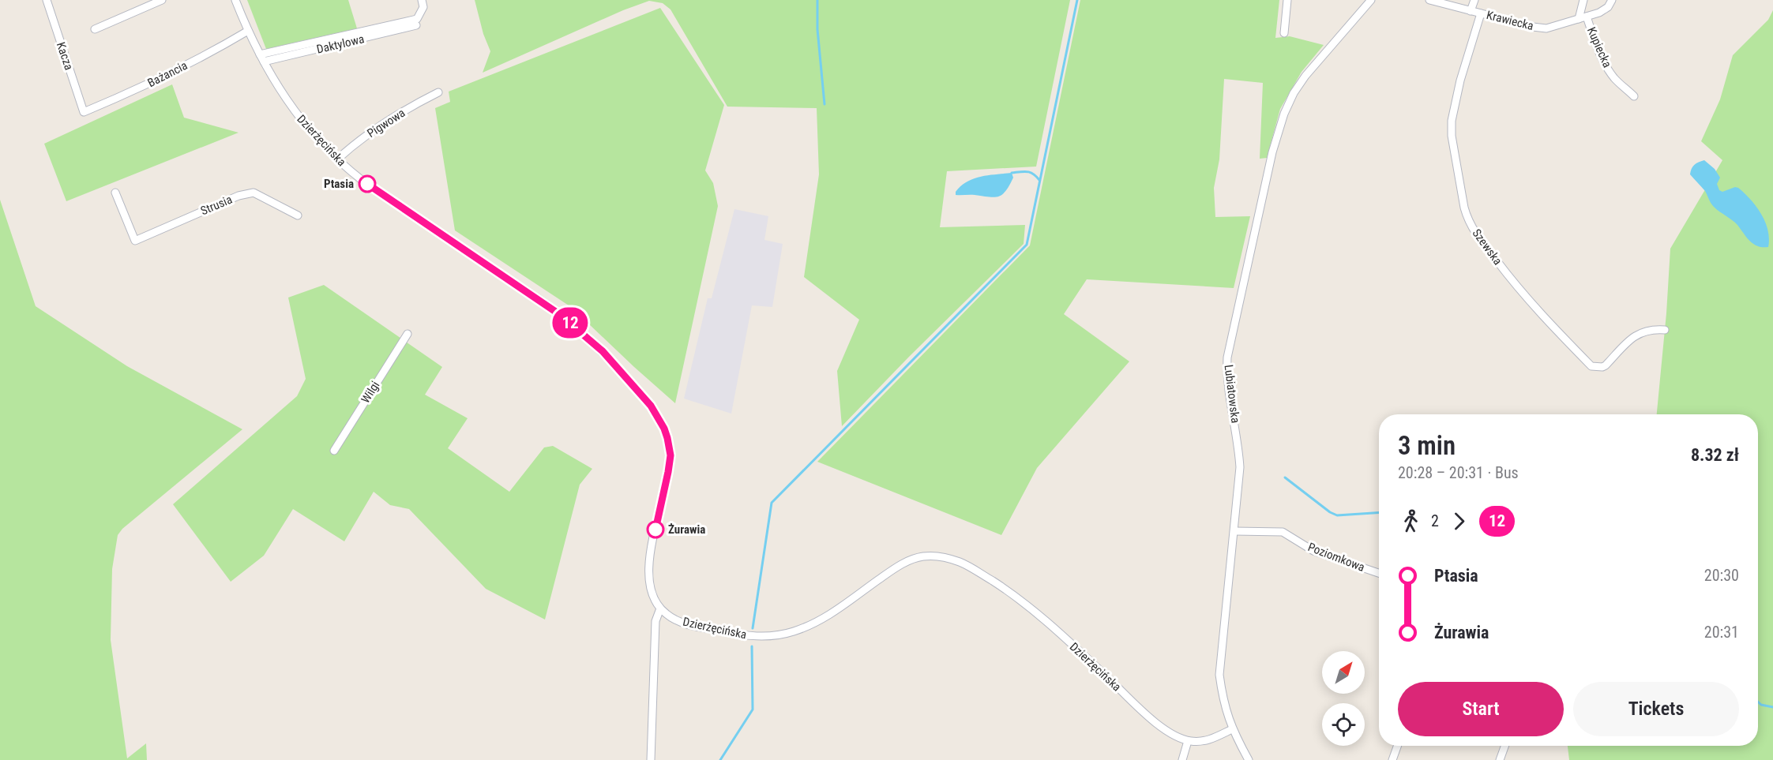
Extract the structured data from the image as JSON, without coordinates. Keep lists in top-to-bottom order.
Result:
{
  "streets": {
    "street": [
      "Krawiecka",
      "Daktylowa",
      "Kupiecka",
      "Kacza",
      "Bażancia",
      "Pigwowa",
      "Dzierżęcińska",
      "Strusia",
      "Szewska",
      "Wilgi",
      "Lubiatowska",
      "Poziomkowa"
    ]
  },
  "crossings": [
    ["Krawiecka", "Kupiecka"],
    ["Krawiecka", "Szewska"],
    ["Daktylowa", "Dzierżęcińska"],
    ["Kacza", "Bażancia"],
    ["Bażancia", "Dzierżęcińska"],
    ["Pigwowa", "Dzierżęcińska"],
    ["Lubiatowska", "Poziomkowa"]
  ],
  "places": ["Ptasia", "Żurawia"],
  "lines": ["bus line 12"],
  "north": "top right",
  "page": {
    "on_map": "12",
    "heading": ["3 min", "20:28 – 20:31 · Bus", "8.32 zł"],
    "legs": ["2", "12"],
    "list": [
      {
        "name": "Ptasia",
        "value": "20:30"
      },
      {
        "name": "Żurawia",
        "value": "20:31"
      }
    ],
    "buttons": ["Start", "Tickets"]
  }
}
